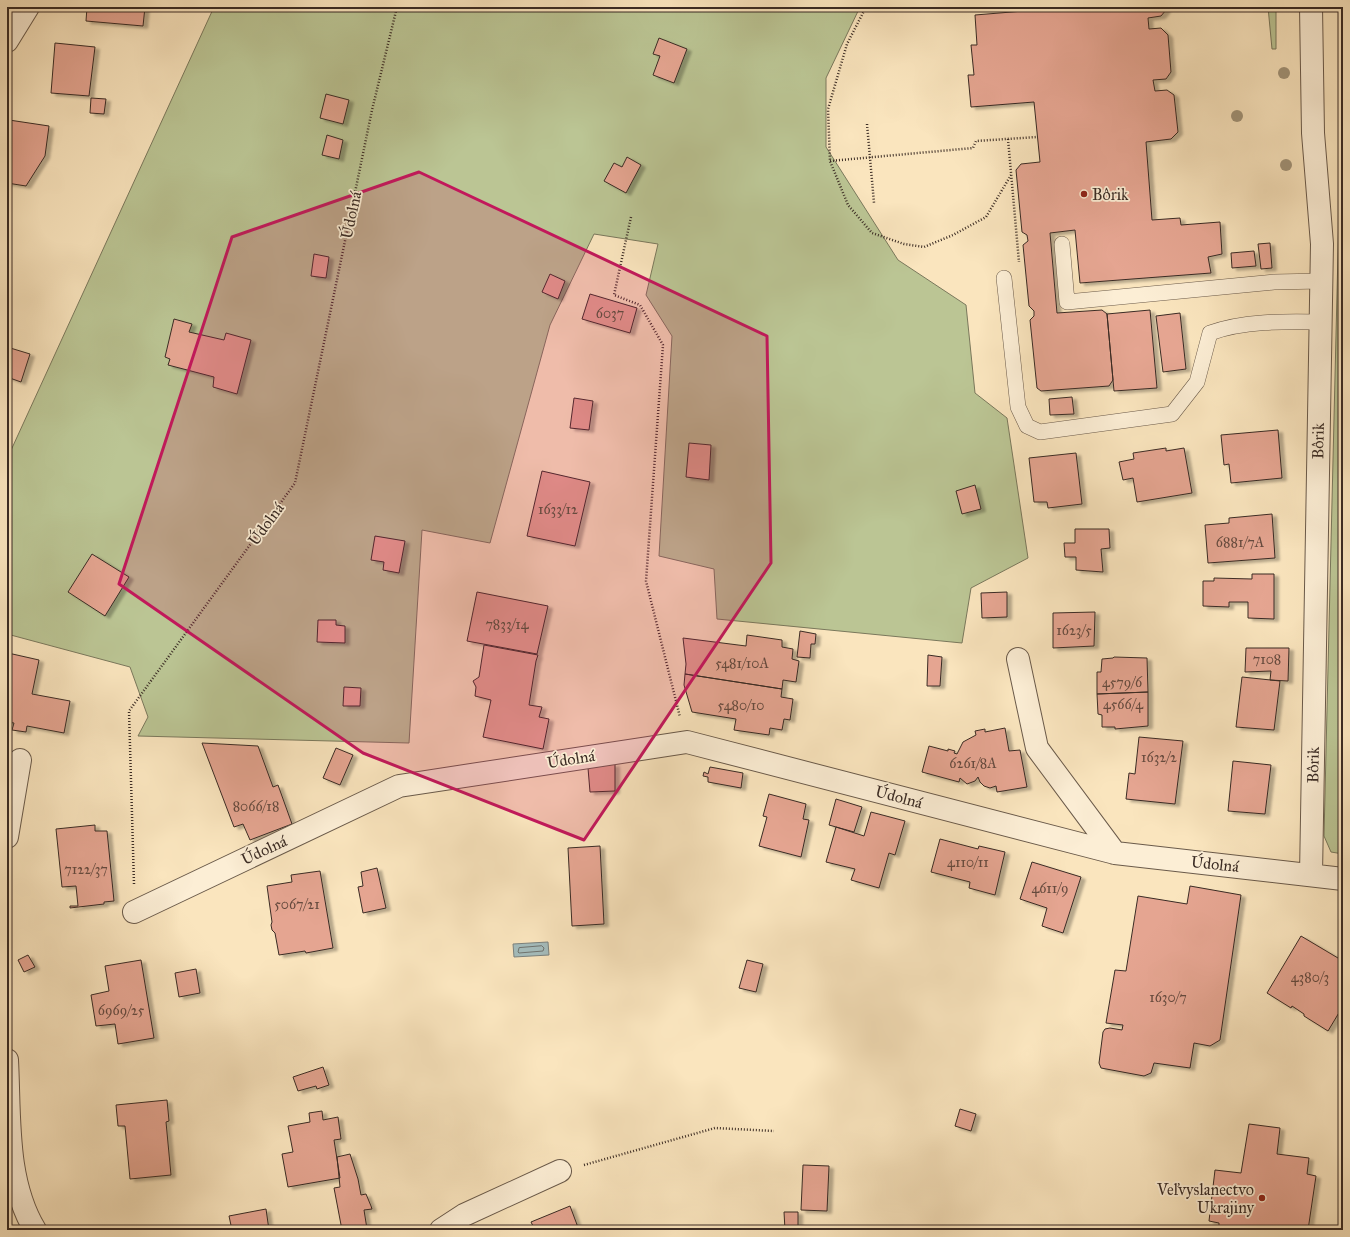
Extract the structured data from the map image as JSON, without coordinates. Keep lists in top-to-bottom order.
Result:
{
  "streets": {
    "street": ["Údolná", "Bôrik"]
  },
  "crossings": [
    ["Údolná", "Bôrik"]
  ],
  "places": ["Bôrik", "Veľvyslanectvo Ukrajiny"],
  "house_numbers": [
    "6037",
    "1633/12",
    "6881/7A",
    "7833/14",
    "1623/5",
    "7108",
    "5481/10A",
    "4579/6",
    "4566/4",
    "5480/10",
    "1632/2",
    "6261/8A",
    "8066/18",
    "4110/11",
    "7122/37",
    "4611/9",
    "5067/21",
    "4380/3",
    "1630/7",
    "6969/25"
  ]
}
